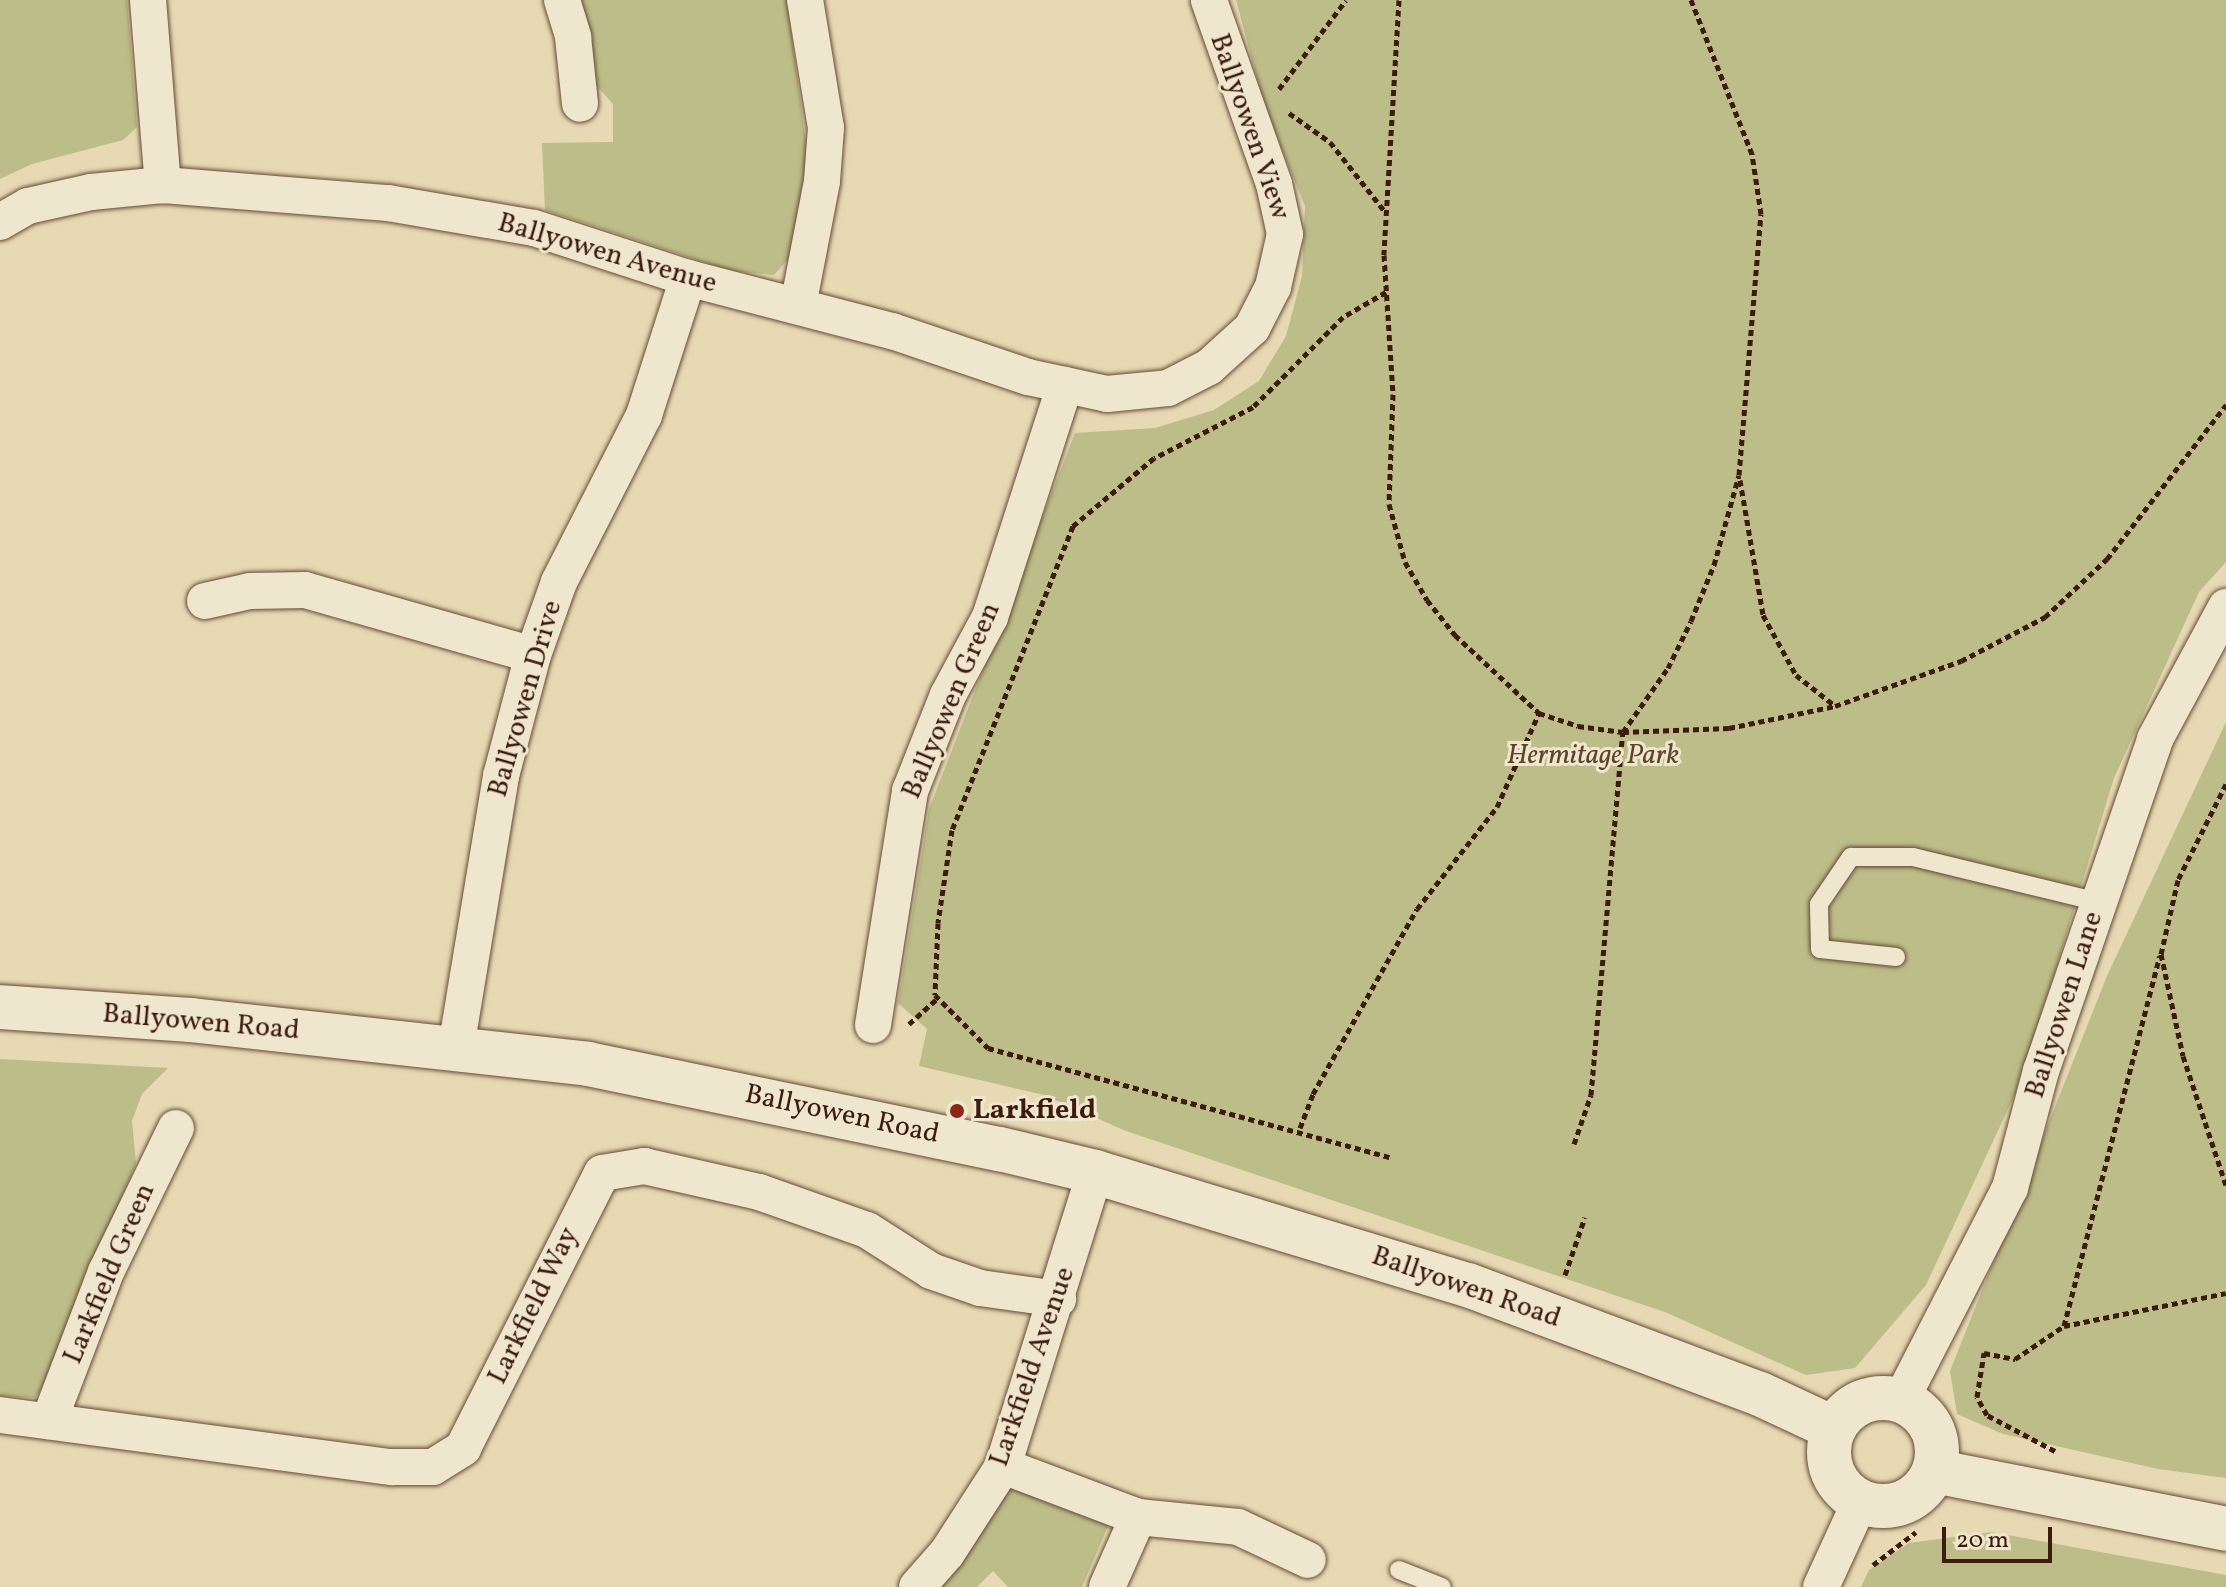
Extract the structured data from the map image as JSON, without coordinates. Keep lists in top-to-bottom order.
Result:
{
  "streets": {
    "street": [
      "Ballyowen View",
      "Ballyowen Avenue",
      "Ballyowen Drive",
      "Ballyowen Green",
      "Ballyowen Lane",
      "Ballyowen Road",
      "Larkfield Green",
      "Larkfield Way",
      "Larkfield Avenue"
    ]
  },
  "crossings": [
    ["Ballyowen View", "Ballyowen Avenue"],
    ["Ballyowen View", "Ballyowen Green"],
    ["Ballyowen Avenue", "Ballyowen Drive"],
    ["Ballyowen Avenue", "Ballyowen Green"],
    ["Ballyowen Drive", "Ballyowen Road"],
    ["Ballyowen Lane", "Ballyowen Road"],
    ["Ballyowen Road", "Larkfield Avenue"],
    ["Larkfield Green", "Larkfield Way"],
    ["Larkfield Way", "Larkfield Avenue"]
  ],
  "parks": ["Hermitage Park"],
  "places": ["Larkfield"],
  "scale_bar": "20 m"
}
